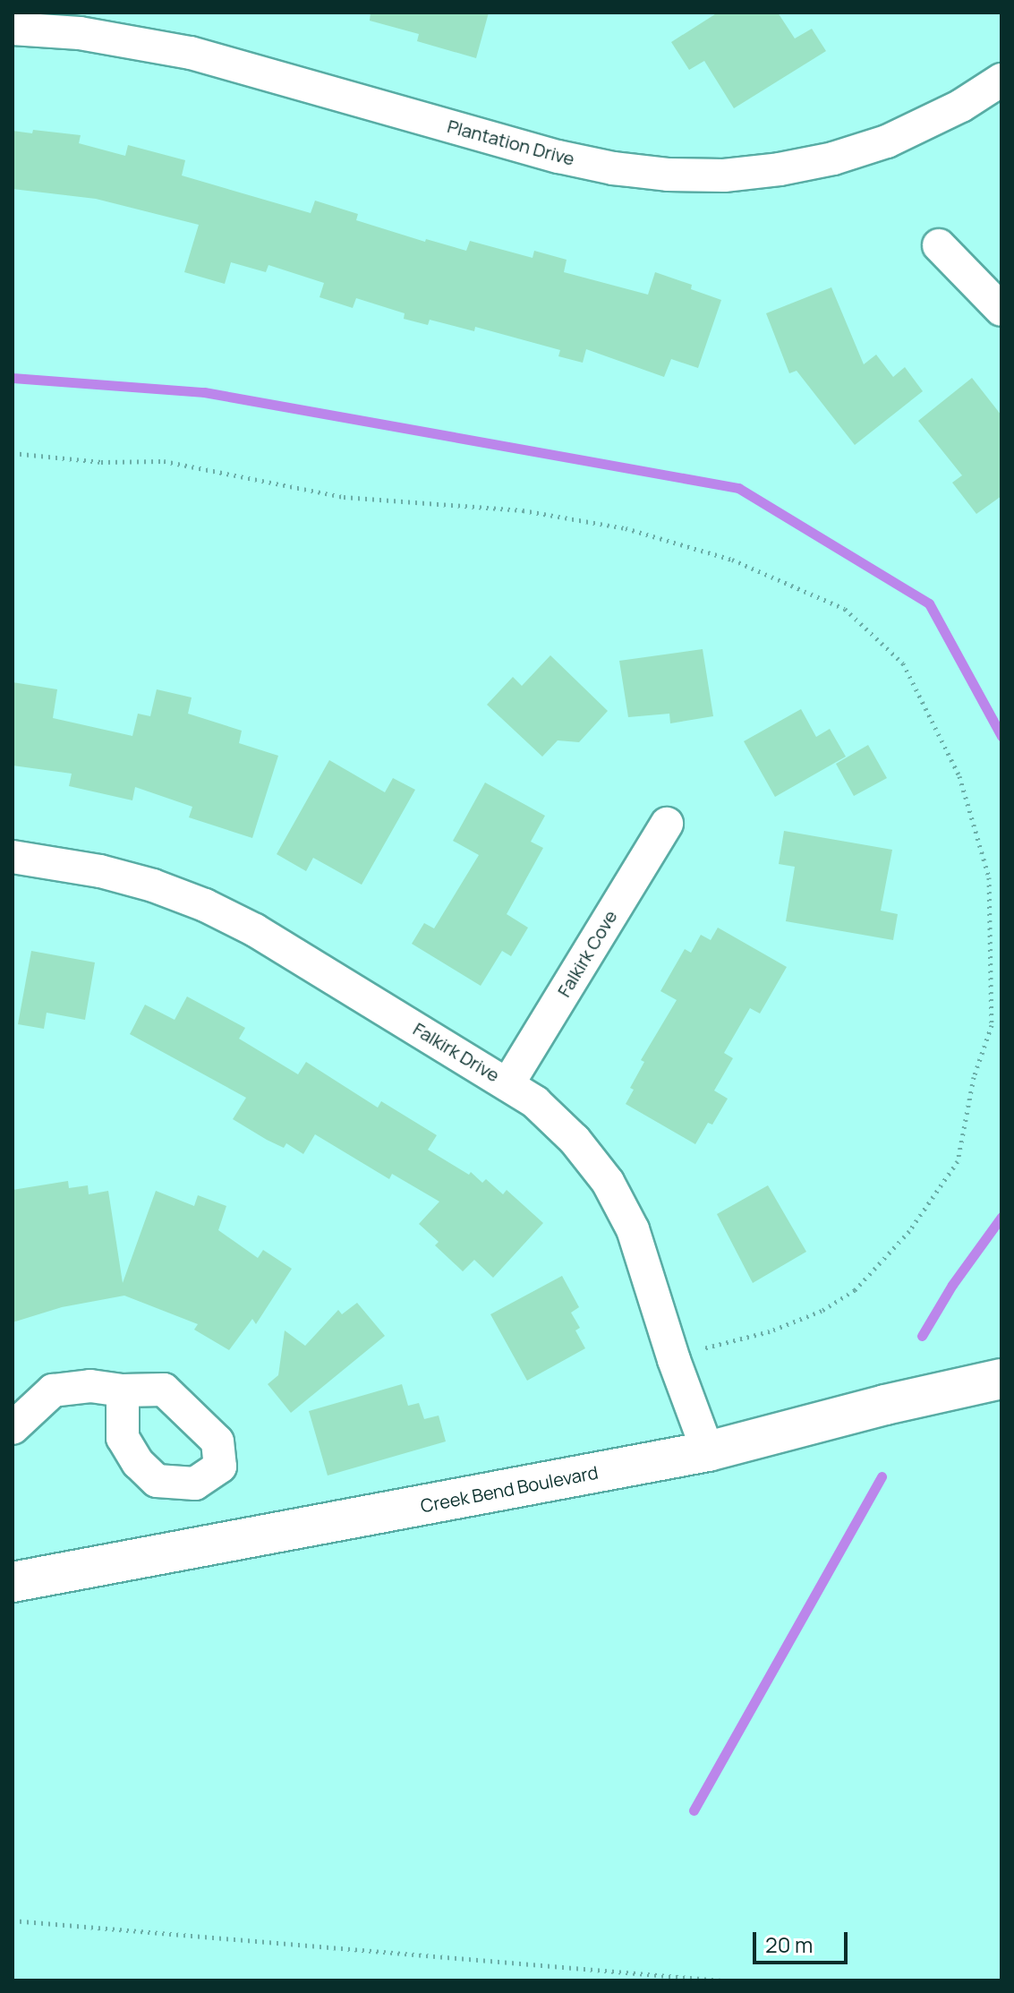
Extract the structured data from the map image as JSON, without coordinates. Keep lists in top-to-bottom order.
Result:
{
  "streets": {
    "street": [
      "Plantation Drive",
      "Falkirk Cove",
      "Falkirk Drive",
      "Creek Bend Boulevard"
    ]
  },
  "crossings": [
    ["Falkirk Cove", "Falkirk Drive"],
    ["Falkirk Drive", "Creek Bend Boulevard"]
  ],
  "scale_bar": "20 m"
}
